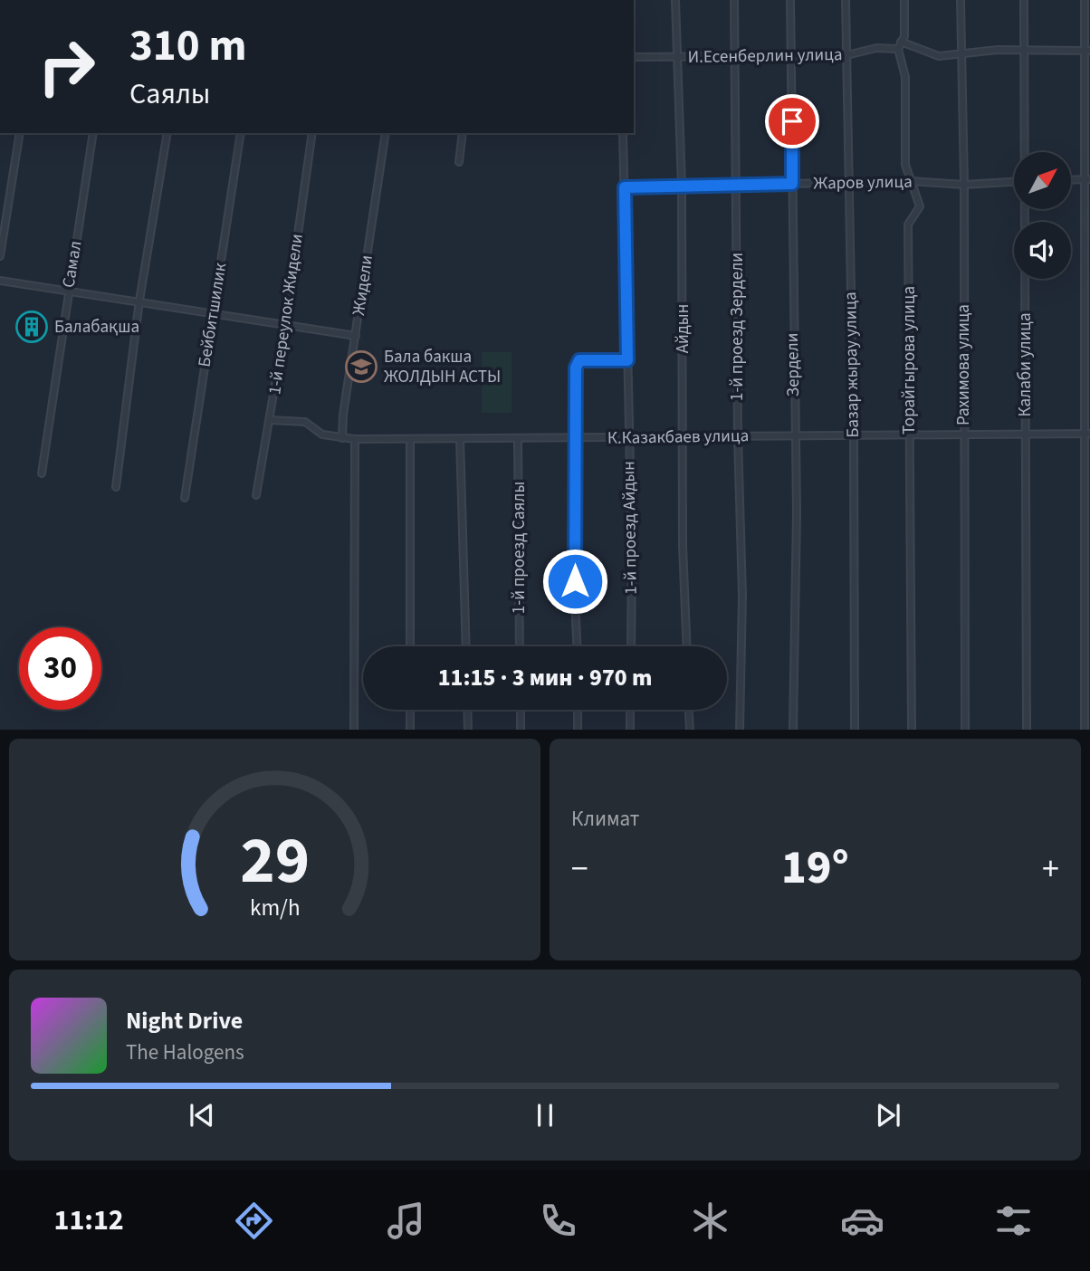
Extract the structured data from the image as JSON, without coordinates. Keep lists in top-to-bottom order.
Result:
{
  "streets": {
    "street": [
      "И.Есенберлин улица",
      "Жаров улица",
      "Самал",
      "Жидели",
      "1-й переулок Жидели",
      "Бейбитшилик",
      "1-й проезд Зердели",
      "Айдын",
      "Торайгырова улица",
      "Зердели",
      "Базар жырау улица",
      "Рахимова улица",
      "Калаби улица",
      "К.Казакбаев улица",
      "1-й проезд Айдын",
      "1-й проезд Саялы"
    ]
  },
  "crossings": [
    ["И.Есенберлин улица", "1-й проезд Зердели"],
    ["И.Есенберлин улица", "Айдын"],
    ["И.Есенберлин улица", "Торайгырова улица"],
    ["И.Есенберлин улица", "Зердели"],
    ["И.Есенберлин улица", "Базар жырау улица"],
    ["Жаров улица", "1-й проезд Зердели"],
    ["Жаров улица", "Айдын"],
    ["Жаров улица", "Торайгырова улица"],
    ["Жаров улица", "Зердели"],
    ["Жаров улица", "Базар жырау улица"],
    ["Жаров улица", "Рахимова улица"],
    ["Жаров улица", "1-й проезд Айдын"],
    ["Жидели", "К.Казакбаев улица"],
    ["1-й переулок Жидели", "К.Казакбаев улица"],
    ["1-й проезд Зердели", "К.Казакбаев улица"],
    ["Айдын", "К.Казакбаев улица"],
    ["Торайгырова улица", "К.Казакбаев улица"],
    ["Зердели", "К.Казакбаев улица"],
    ["Базар жырау улица", "К.Казакбаев улица"],
    ["Рахимова улица", "К.Казакбаев улица"],
    ["Калаби улица", "К.Казакбаев улица"],
    ["К.Казакбаев улица", "1-й проезд Айдын"],
    ["К.Казакбаев улица", "1-й проезд Саялы"]
  ],
  "places": {
    "building": ["Балабақша"],
    "school or university": ["Бала бакша ЖОЛДЫН АСТЫ"]
  },
  "north": "top right",
  "page": {
    "turn": ["310 m", "Саялы"],
    "limit": "30",
    "trip": "11:15 · 3 мин · 970 m",
    "tile": "Климат",
    "heat": ["−", "19°", "+"],
    "song": ["Night Drive", "The Halogens"],
    "tabs": "11:12",
    "gauge": ["29", "km/h"]
  }
}
